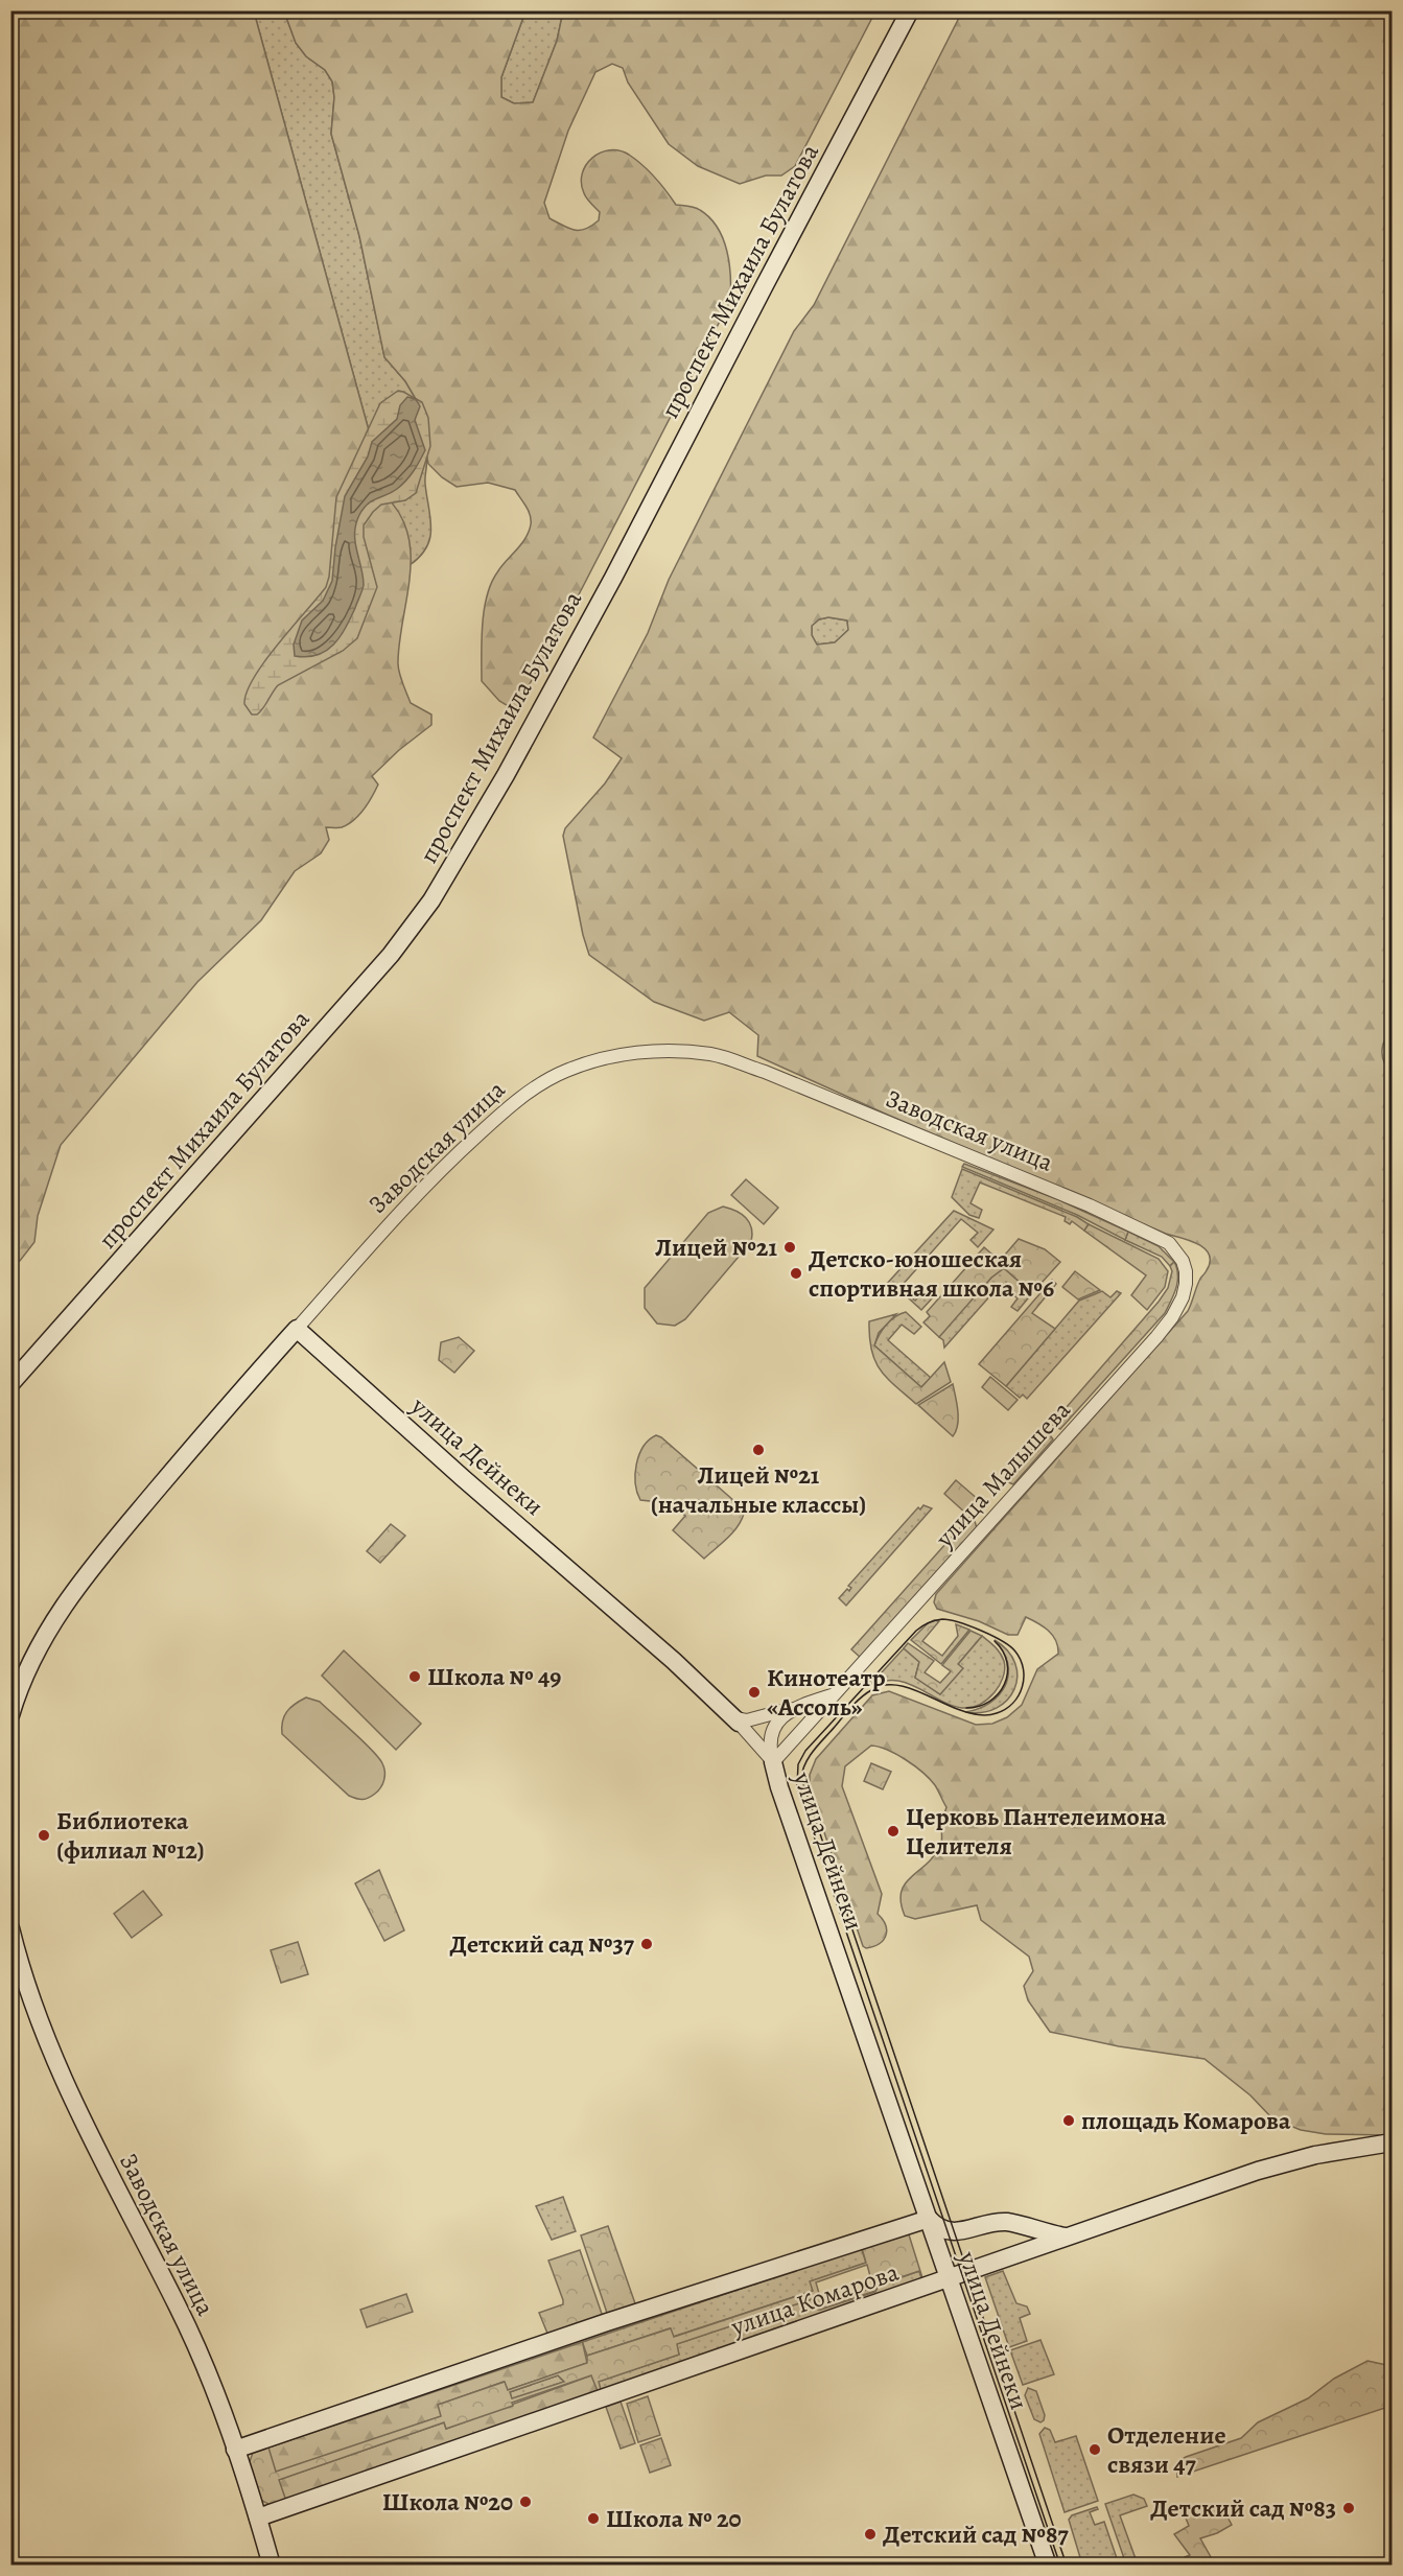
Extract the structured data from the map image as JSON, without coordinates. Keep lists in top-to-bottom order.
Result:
{
  "streets": {
    "street": [
      "проспект Михаила Булатова",
      "Заводская улица",
      "улица Дейнеки",
      "улица Малышева",
      "улица Комарова"
    ]
  },
  "crossings": [
    ["Заводская улица", "улица Дейнеки"],
    ["Заводская улица", "улица Малышева"],
    ["Заводская улица", "улица Комарова"],
    ["улица Дейнеки", "улица Малышева"],
    ["улица Дейнеки", "улица Комарова"]
  ],
  "places": [
    "Лицей №21",
    "Детско-юношеская спортивная школа №6",
    "Лицей №21 (начальные классы)",
    "Школа № 49",
    "Кинотеатр «Ассоль»",
    "Церковь Пантелеимона Целителя",
    "Библиотека (филиал №12)",
    "Детский сад №37",
    "площадь Комарова",
    "Отделение связи 47",
    "Школа №20",
    "Детский сад №83",
    "Школа № 20",
    "Детский сад №87"
  ]
}
